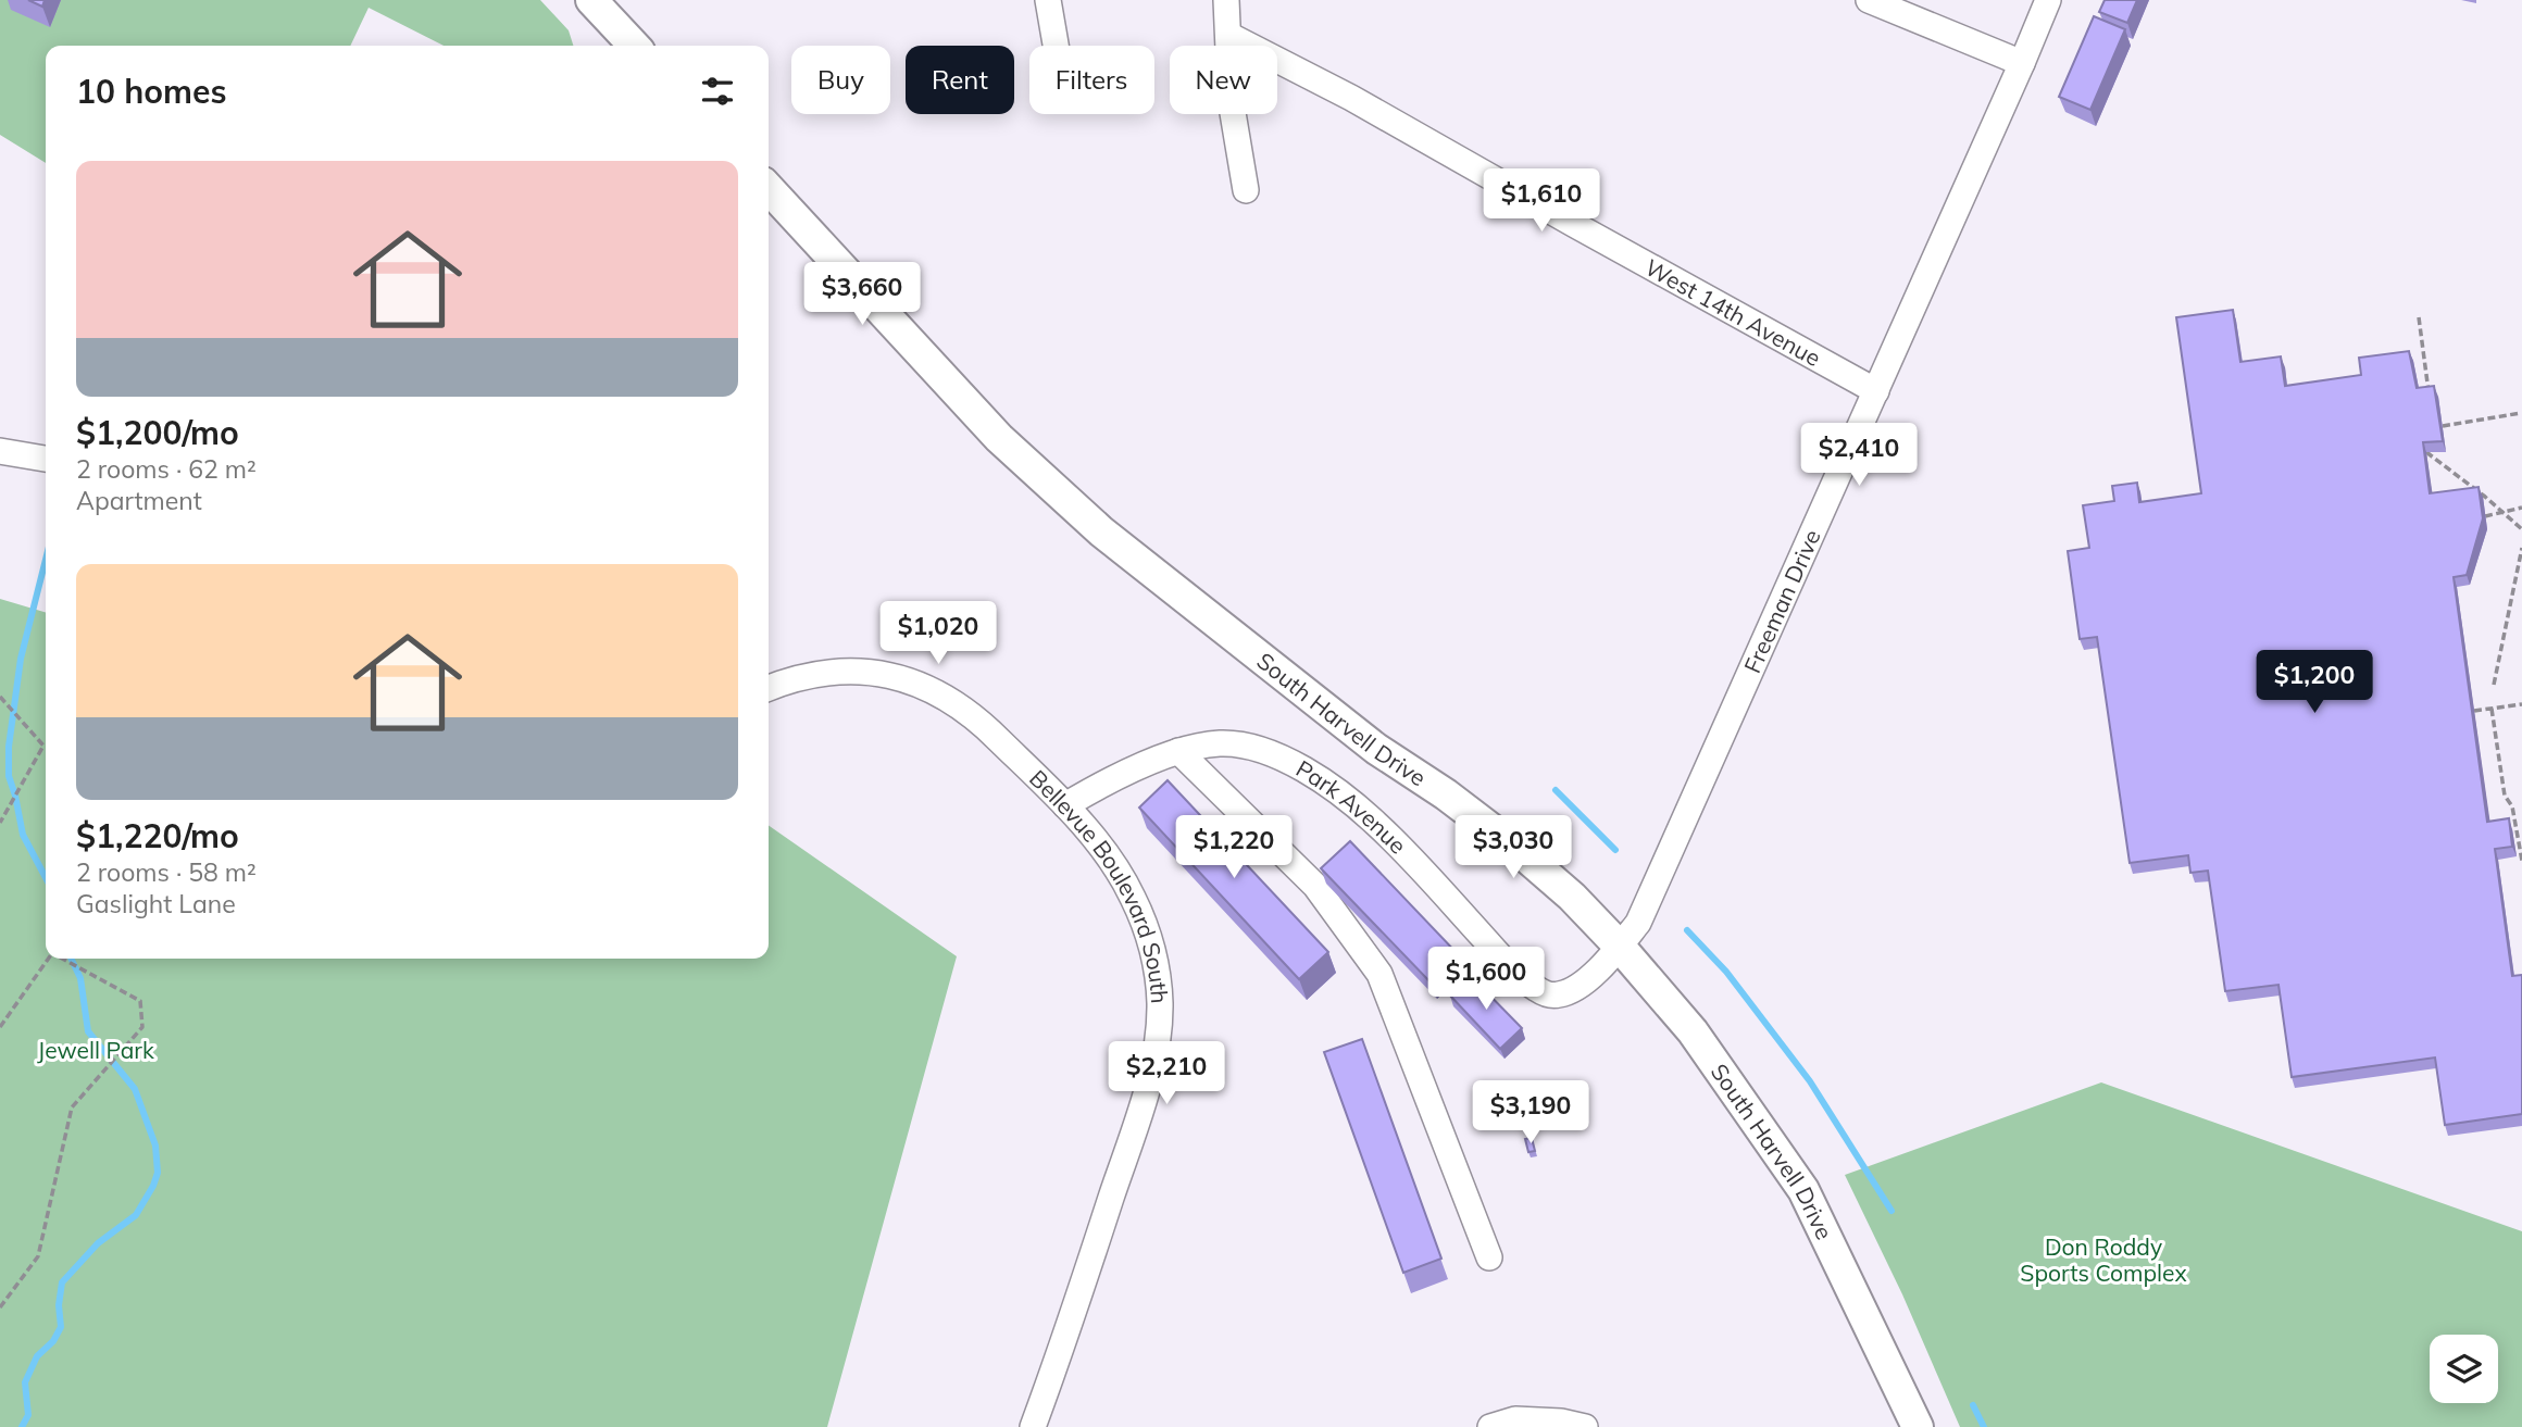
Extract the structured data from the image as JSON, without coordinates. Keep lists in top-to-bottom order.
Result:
{
  "streets": {
    "main road": ["South Harvell Drive"],
    "street": [
      "West 14th Avenue",
      "Freeman Drive",
      "Park Avenue",
      "Bellevue Boulevard South"
    ]
  },
  "crossings": [
    ["West 14th Avenue", "Freeman Drive"],
    ["Freeman Drive", "South Harvell Drive"],
    ["Freeman Drive", "Park Avenue"],
    ["South Harvell Drive", "Park Avenue"],
    ["Park Avenue", "Bellevue Boulevard South"]
  ],
  "parks": ["Jewell Park", "Don Roddy Sports Complex"],
  "page": {
    "chip": [
      "Buy",
      "Rent",
      "Filters",
      "New"
    ],
    "heading": "10 homes",
    "list": [
      {
        "name": "$1,200/mo",
        "note": "2 rooms · 62 m² · Apartment"
      },
      {
        "name": "$1,220/mo",
        "note": "2 rooms · 58 m² · Gaslight Lane"
      }
    ],
    "price": [
      "$1,610",
      "$3,660",
      "$2,410",
      "$1,020",
      "$1,200",
      "$1,220",
      "$3,030",
      "$1,600",
      "$2,210",
      "$3,190"
    ]
  }
}
